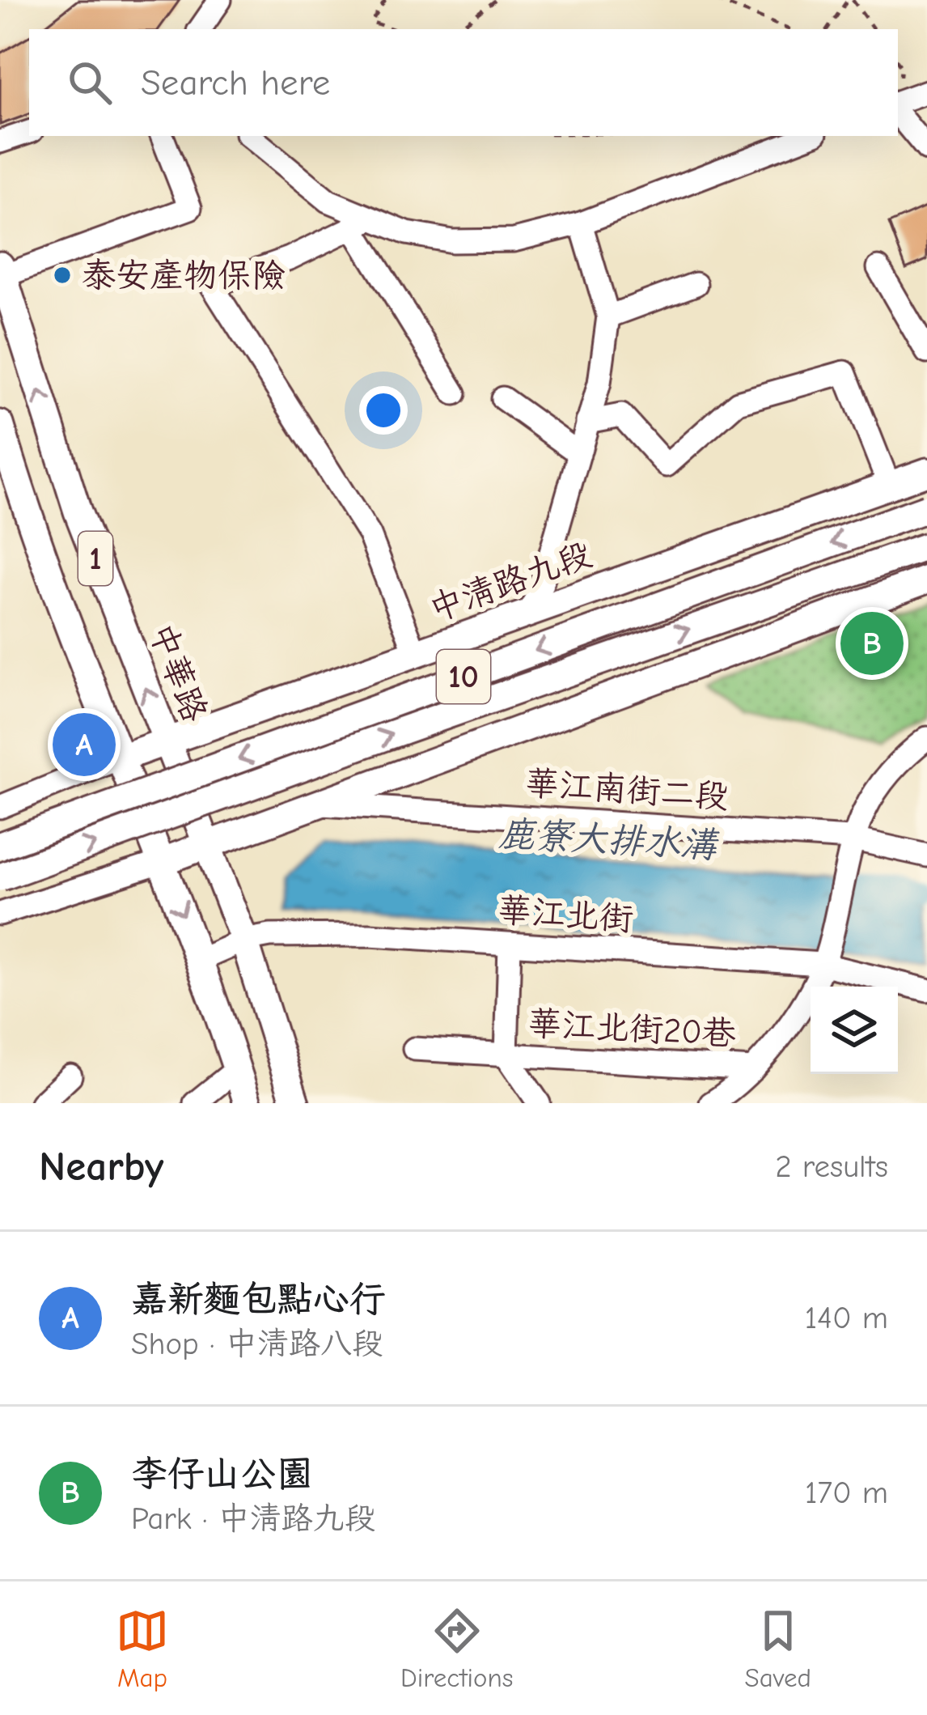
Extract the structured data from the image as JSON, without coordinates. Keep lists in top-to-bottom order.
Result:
{
  "streets": {
    "main road": [
      "1",
      "中清路九段",
      "中華路",
      "10"
    ],
    "street": ["華江南街二段", "華江北街", "華江北街20巷"]
  },
  "crossings": [
    ["1", "中清路九段"],
    ["1", "華江北街"],
    ["中清路九段", "中華路"],
    ["中華路", "華江北街"],
    ["華江北街", "華江北街20巷"]
  ],
  "water": ["鹿寮大排水溝"],
  "places": ["泰安產物保險"],
  "page": {
    "search": "Search here",
    "pins": ["B", "A"],
    "heading": ["Nearby", "2 results"],
    "list": [
      {
        "mark": "A",
        "name": "嘉新麵包點心行",
        "note": "Shop · 中清路八段",
        "value": "140 m"
      },
      {
        "mark": "B",
        "name": "李仔山公園",
        "note": "Park · 中清路九段",
        "value": "170 m"
      }
    ],
    "nav": ["Map", "Directions", "Saved"]
  }
}
